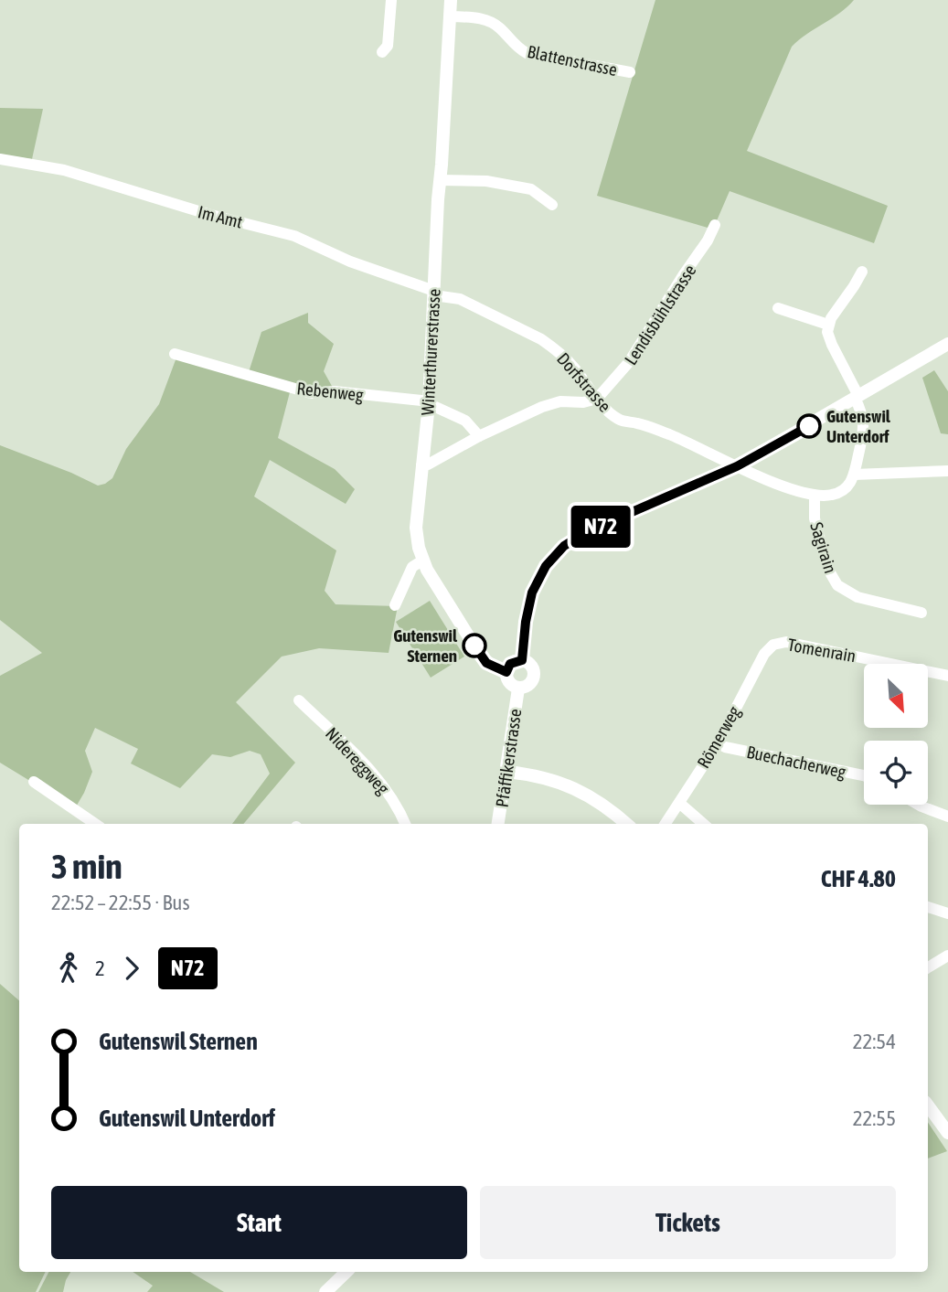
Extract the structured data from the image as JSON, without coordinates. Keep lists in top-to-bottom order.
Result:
{
  "streets": {
    "main road": ["Winterthurerstrasse", "Pfäffikerstrasse"],
    "street": [
      "Blattenstrasse",
      "Im Amt",
      "Lendisbühlstrasse",
      "Dorfstrasse",
      "Rebenweg",
      "Sagirain",
      "Tomenrain",
      "Römerweg",
      "Nidereggweg",
      "Buechacherweg"
    ]
  },
  "crossings": [
    ["Blattenstrasse", "Winterthurerstrasse"],
    ["Im Amt", "Winterthurerstrasse"],
    ["Im Amt", "Dorfstrasse"],
    ["Lendisbühlstrasse", "Dorfstrasse"],
    ["Winterthurerstrasse", "Dorfstrasse"],
    ["Winterthurerstrasse", "Rebenweg"],
    ["Winterthurerstrasse", "Pfäffikerstrasse"],
    ["Dorfstrasse", "Sagirain"],
    ["Tomenrain", "Römerweg"],
    ["Römerweg", "Buechacherweg"]
  ],
  "places": ["Gutenswil Unterdorf", "Gutenswil Sternen"],
  "lines": ["bus line N72"],
  "north": "bottom right",
  "page": {
    "on_map": "N72",
    "heading": ["3 min", "22:52 – 22:55 · Bus", "CHF 4.80"],
    "legs": ["2", "N72"],
    "list": [
      {
        "name": "Gutenswil Sternen",
        "value": "22:54"
      },
      {
        "name": "Gutenswil Unterdorf",
        "value": "22:55"
      }
    ],
    "buttons": ["Start", "Tickets"]
  }
}
